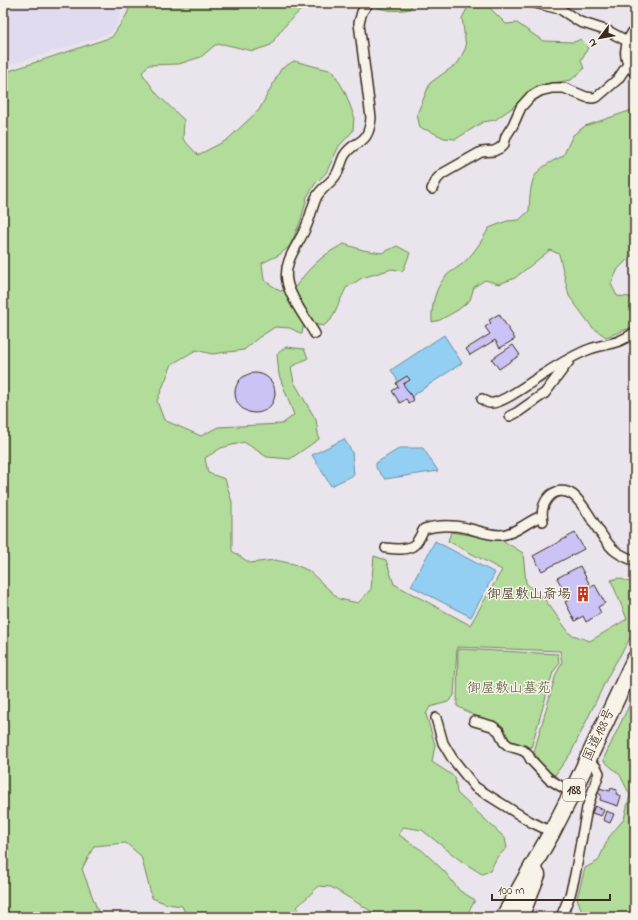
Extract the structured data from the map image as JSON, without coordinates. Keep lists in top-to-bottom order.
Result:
{
  "streets": {
    "highway": ["国道188号", "188"]
  },
  "parks": ["御屋敷山墓苑"],
  "places": {
    "building": ["御屋敷山斎場"]
  },
  "scale_bar": "100 m",
  "north": "bottom left"
}
